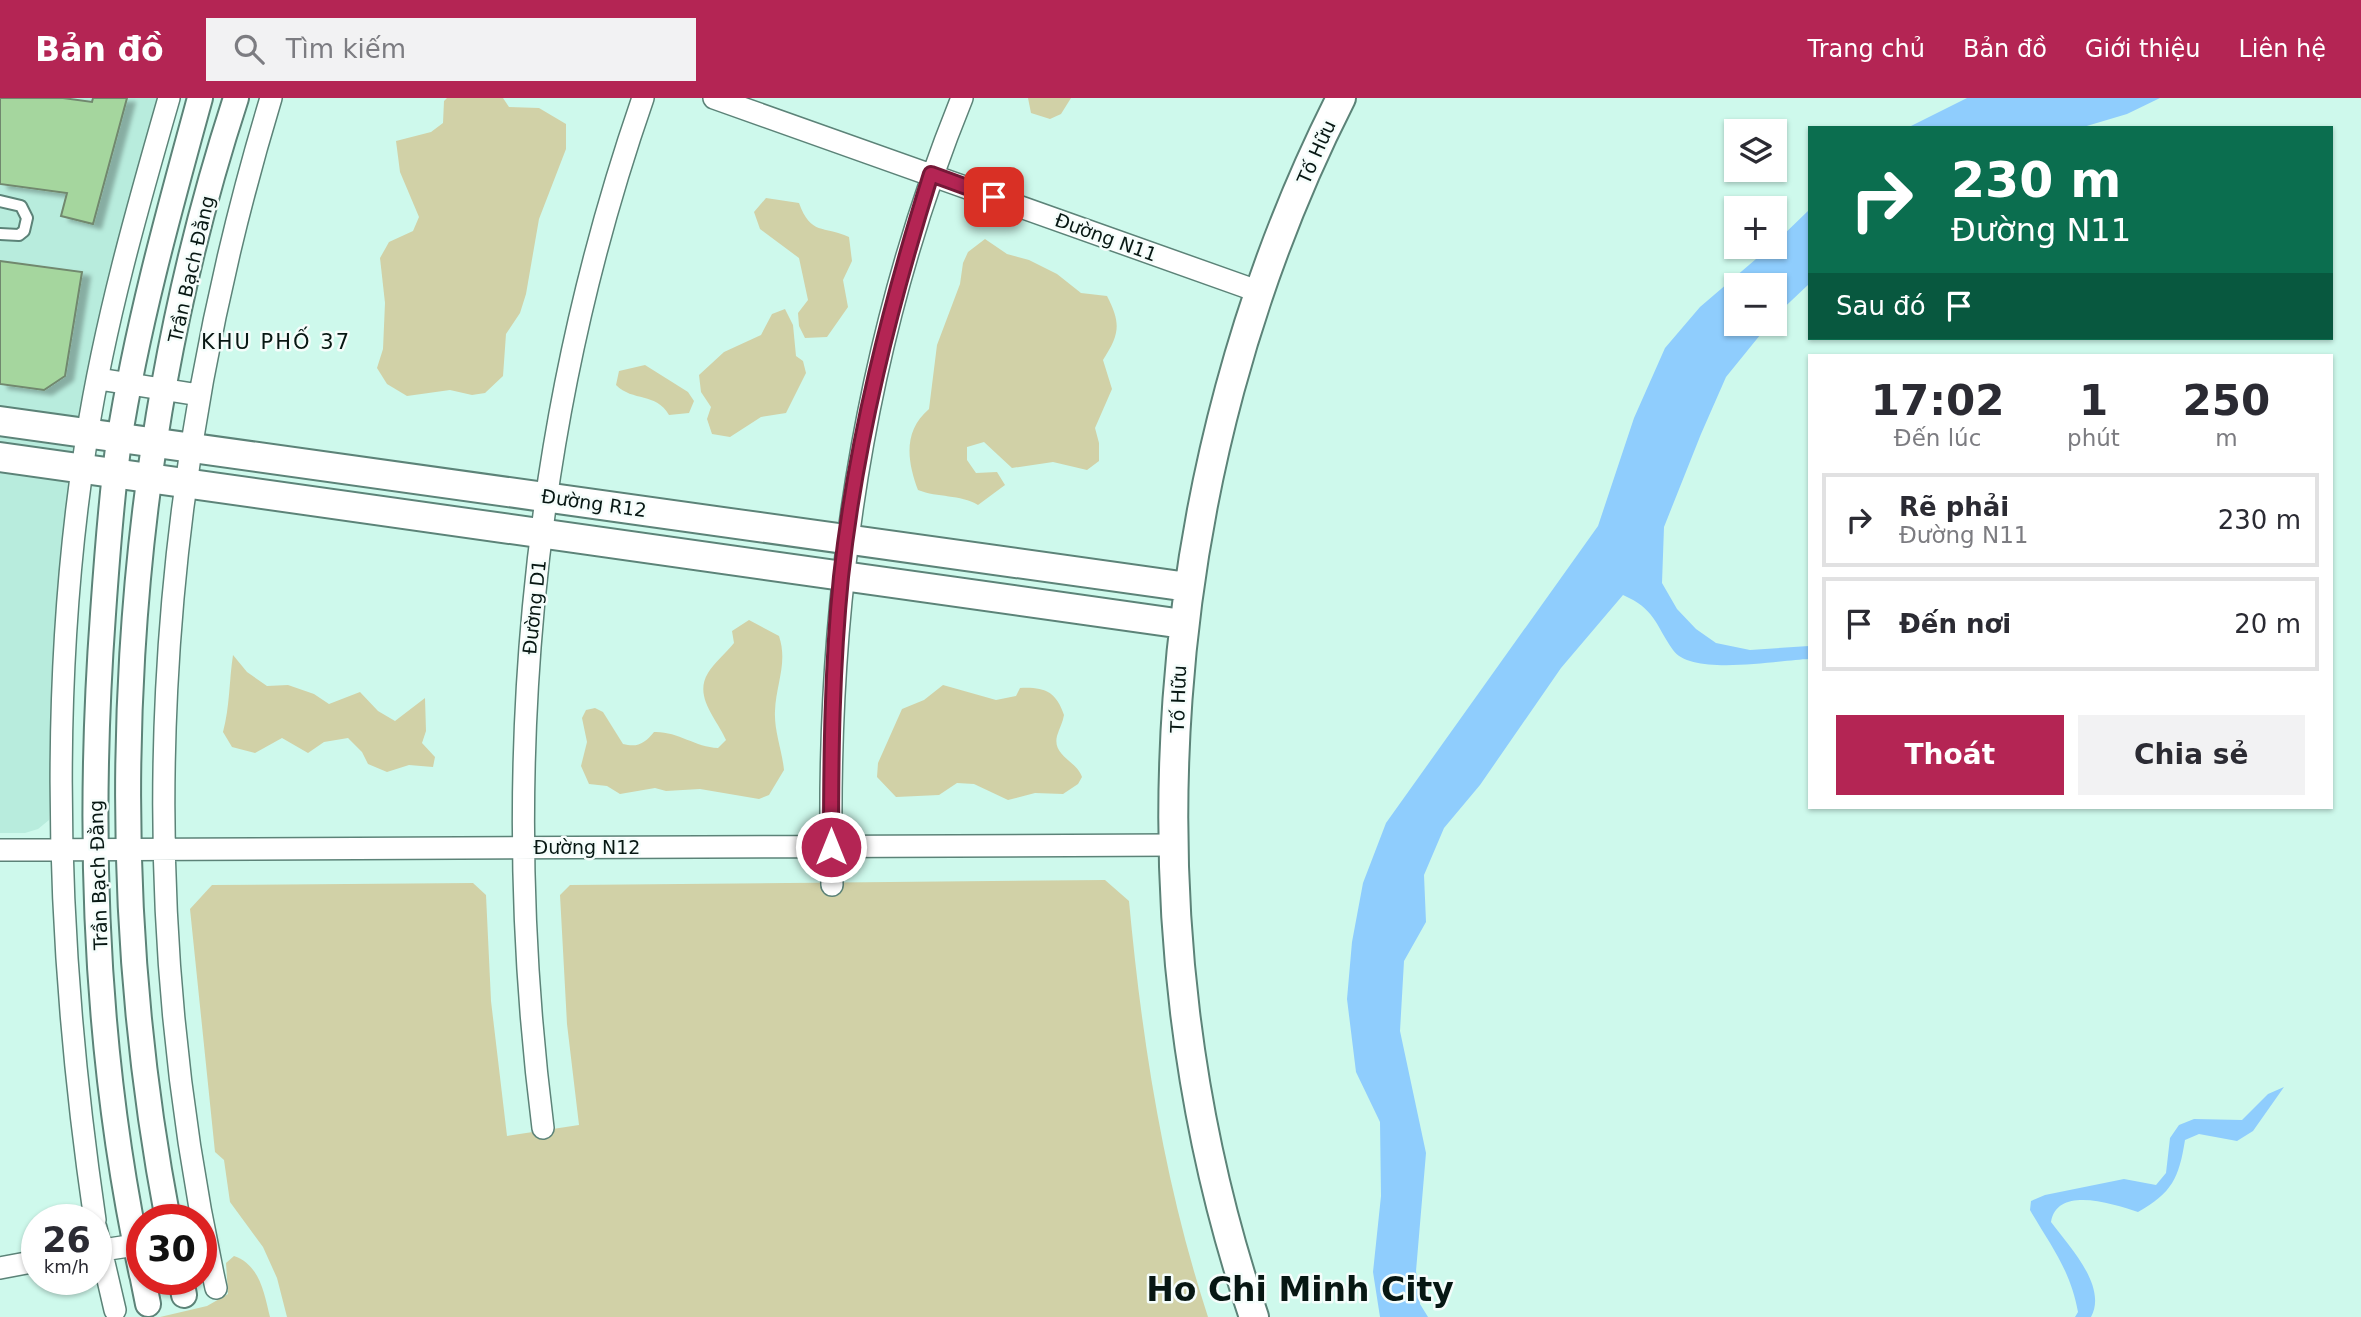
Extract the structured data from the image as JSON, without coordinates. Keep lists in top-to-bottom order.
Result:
{
  "streets": {
    "main road": ["Tố Hữu", "Đường R12"],
    "street": [
      "Đường N11",
      "Trần Bạch Đằng",
      "Đường D1",
      "Đường N12"
    ]
  },
  "crossings": [
    ["Tố Hữu", "Đường N11"],
    ["Tố Hữu", "Đường R12"],
    ["Tố Hữu", "Đường N12"],
    ["Trần Bạch Đằng", "Đường R12"],
    ["Trần Bạch Đằng", "Đường N12"],
    ["Đường R12", "Đường D1"],
    ["Đường D1", "Đường N12"]
  ],
  "districts": ["KHU PHỐ 37", "Ho Chi Minh City"],
  "page": {
    "header": "Bản đồ",
    "search": "Tìm kiếm",
    "nav": [
      "Trang chủ",
      "Bản đồ",
      "Giới thiệu",
      "Liên hệ"
    ],
    "map_buttons": ["+", "−"],
    "turn": ["230 m", "Đường N11"],
    "then": "Sau đó",
    "eta": [
      "17:02",
      "Đến lúc",
      "1",
      "phút",
      "250",
      "m"
    ],
    "list": [
      {
        "name": "Rẽ phải",
        "note": "Đường N11",
        "value": "230 m"
      },
      {
        "name": "Đến nơi",
        "value": "20 m"
      }
    ],
    "buttons": ["Thoát", "Chia sẻ"],
    "speed": "26 km/h",
    "limit": "30"
  }
}
